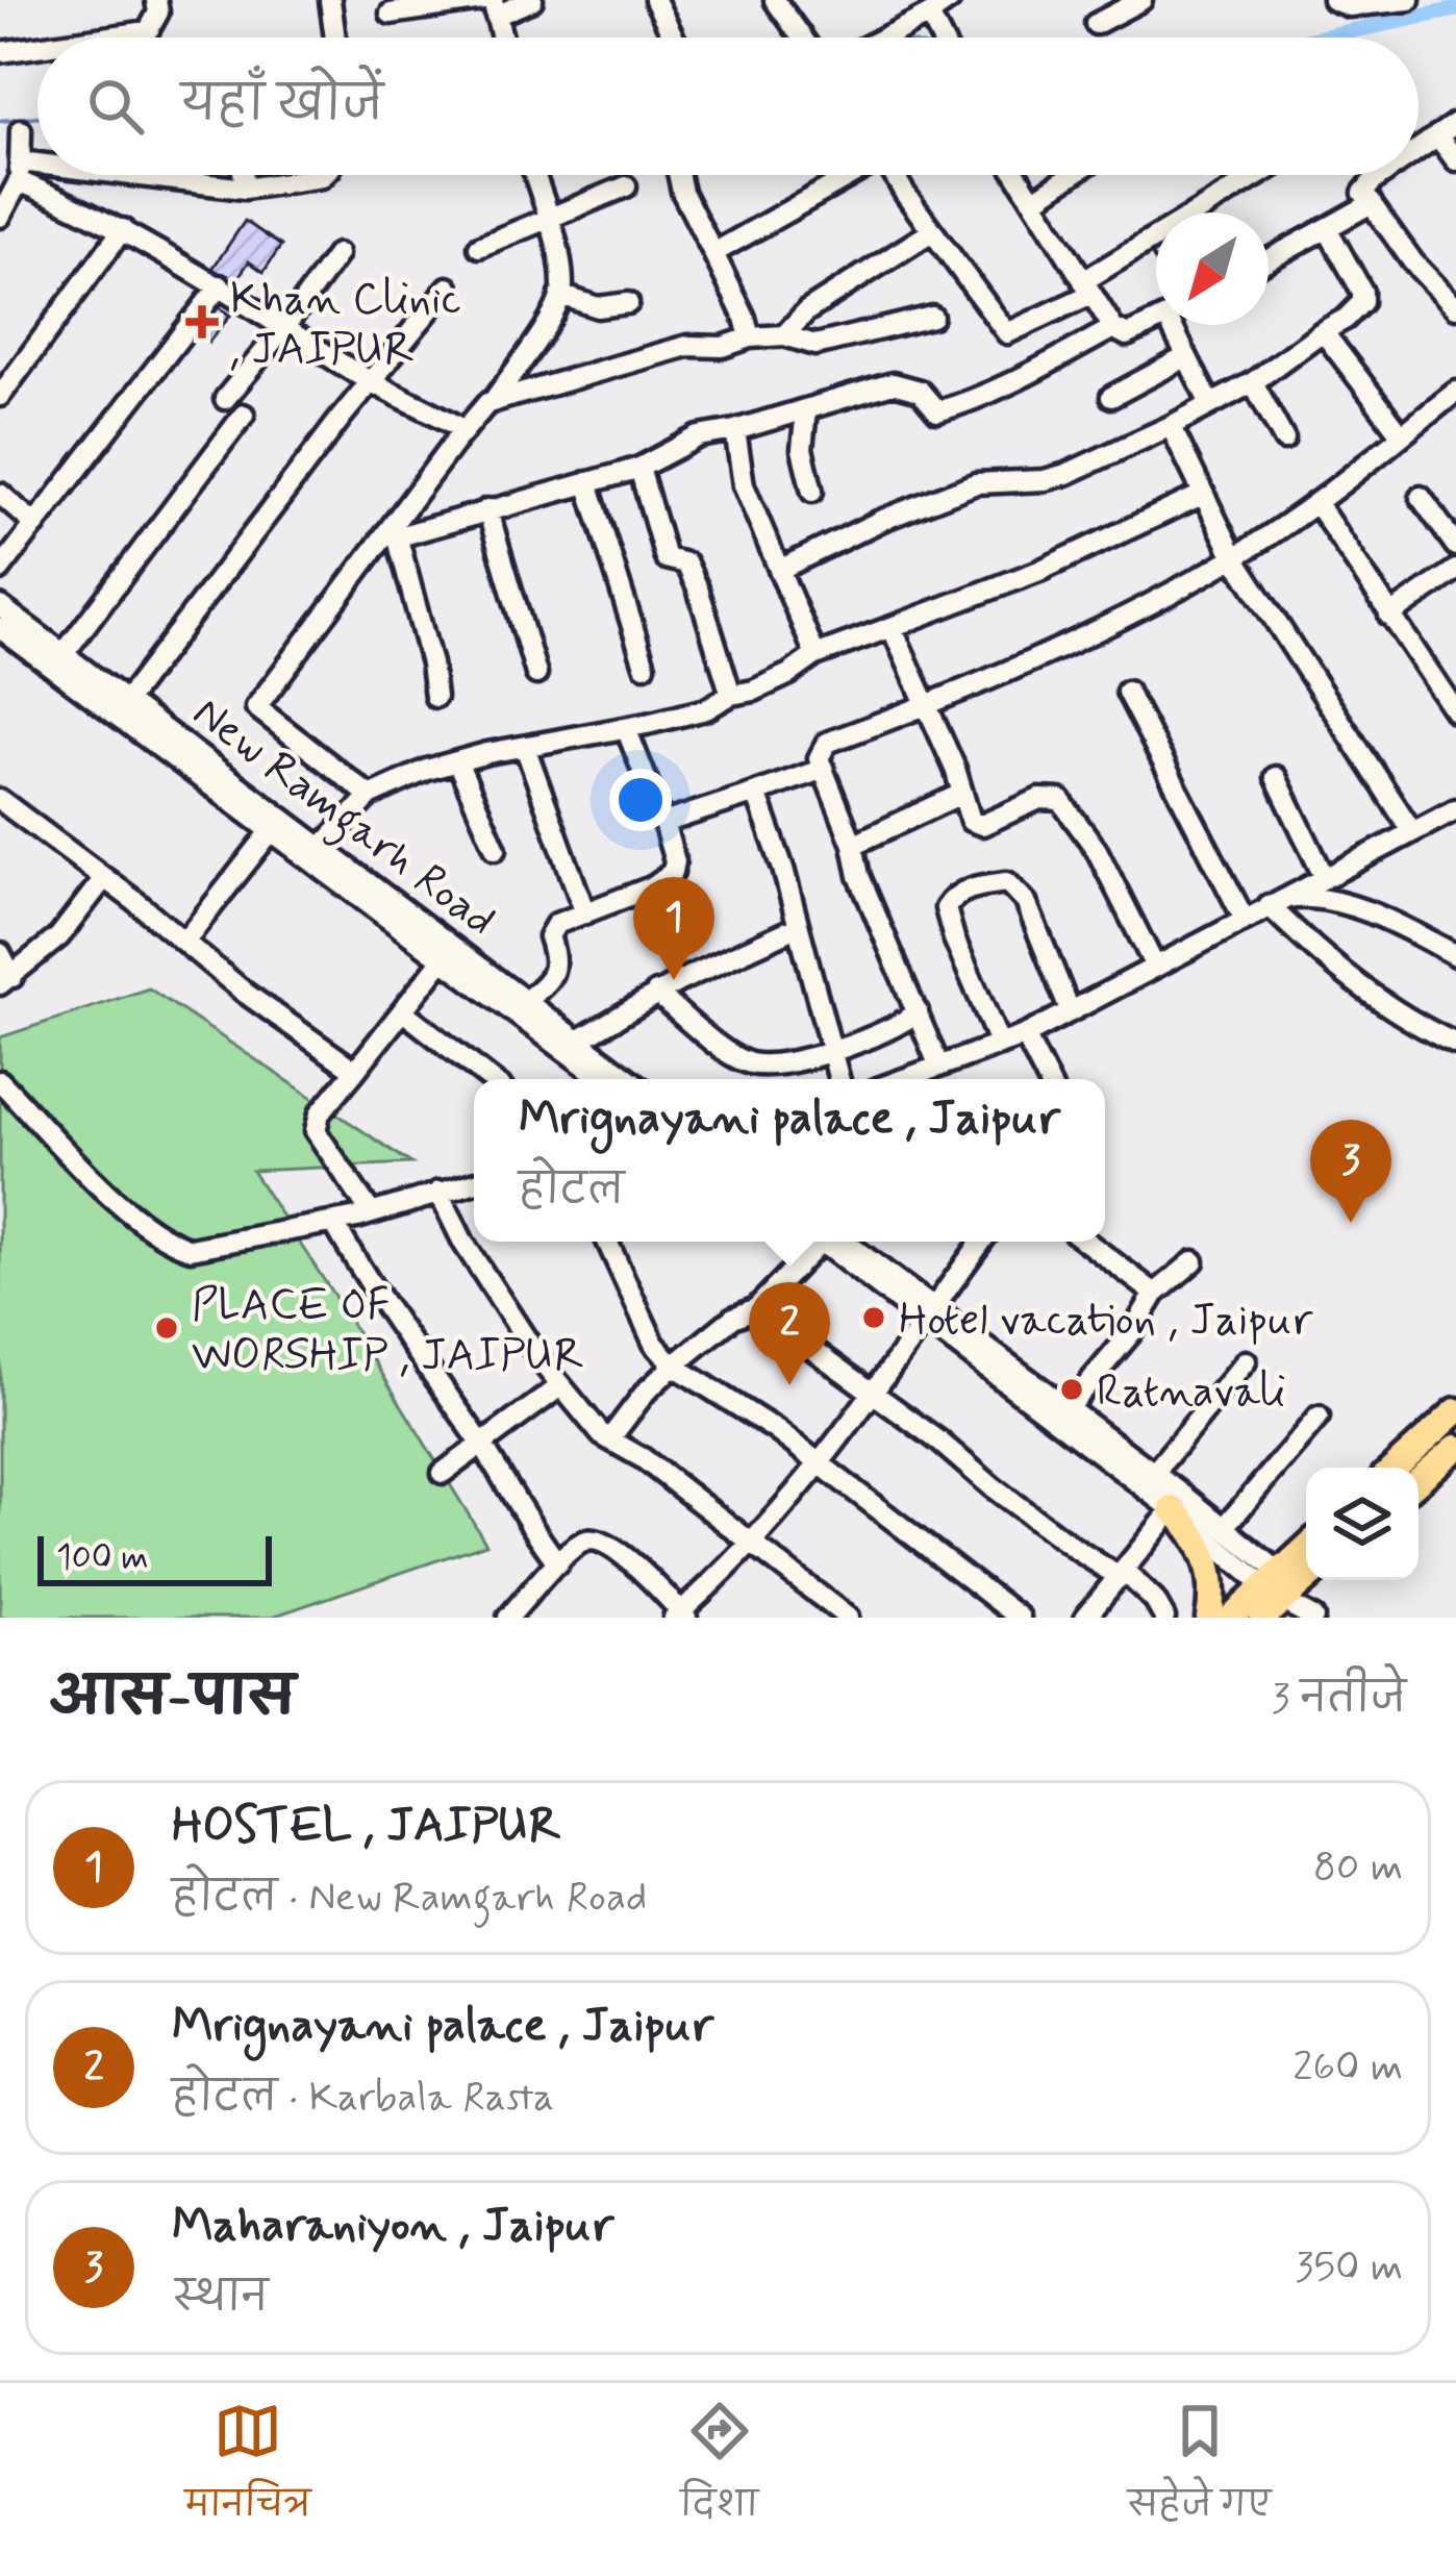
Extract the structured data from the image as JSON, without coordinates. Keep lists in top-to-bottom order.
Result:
{
  "streets": {
    "street": ["New Ramgarh Road"]
  },
  "places": {
    "health": ["Khan Clinic , JAIPUR"],
    "other": ["Hotel vacation , Jaipur", "PLACE OF WORSHIP , JAIPUR", "Ratnavali"]
  },
  "scale_bar": "100 m",
  "north": "bottom left",
  "page": {
    "search": "यहाँ खोजें",
    "pins": ["1", "3", "2"],
    "popup": ["Mrignayani palace , Jaipur", "होटल"],
    "scale": "100 m",
    "heading": ["आस-पास", "3 नतीजे"],
    "list": [
      {
        "mark": "1",
        "name": "HOSTEL , JAIPUR",
        "note": "होटल · New Ramgarh Road",
        "value": "80 m"
      },
      {
        "mark": "2",
        "name": "Mrignayani palace , Jaipur",
        "note": "होटल · Karbala Rasta",
        "value": "260 m"
      },
      {
        "mark": "3",
        "name": "Maharaniyon , Jaipur",
        "note": "स्थान",
        "value": "350 m"
      }
    ],
    "nav": ["मानचित्र", "दिशा", "सहेजे गए"]
  }
}
